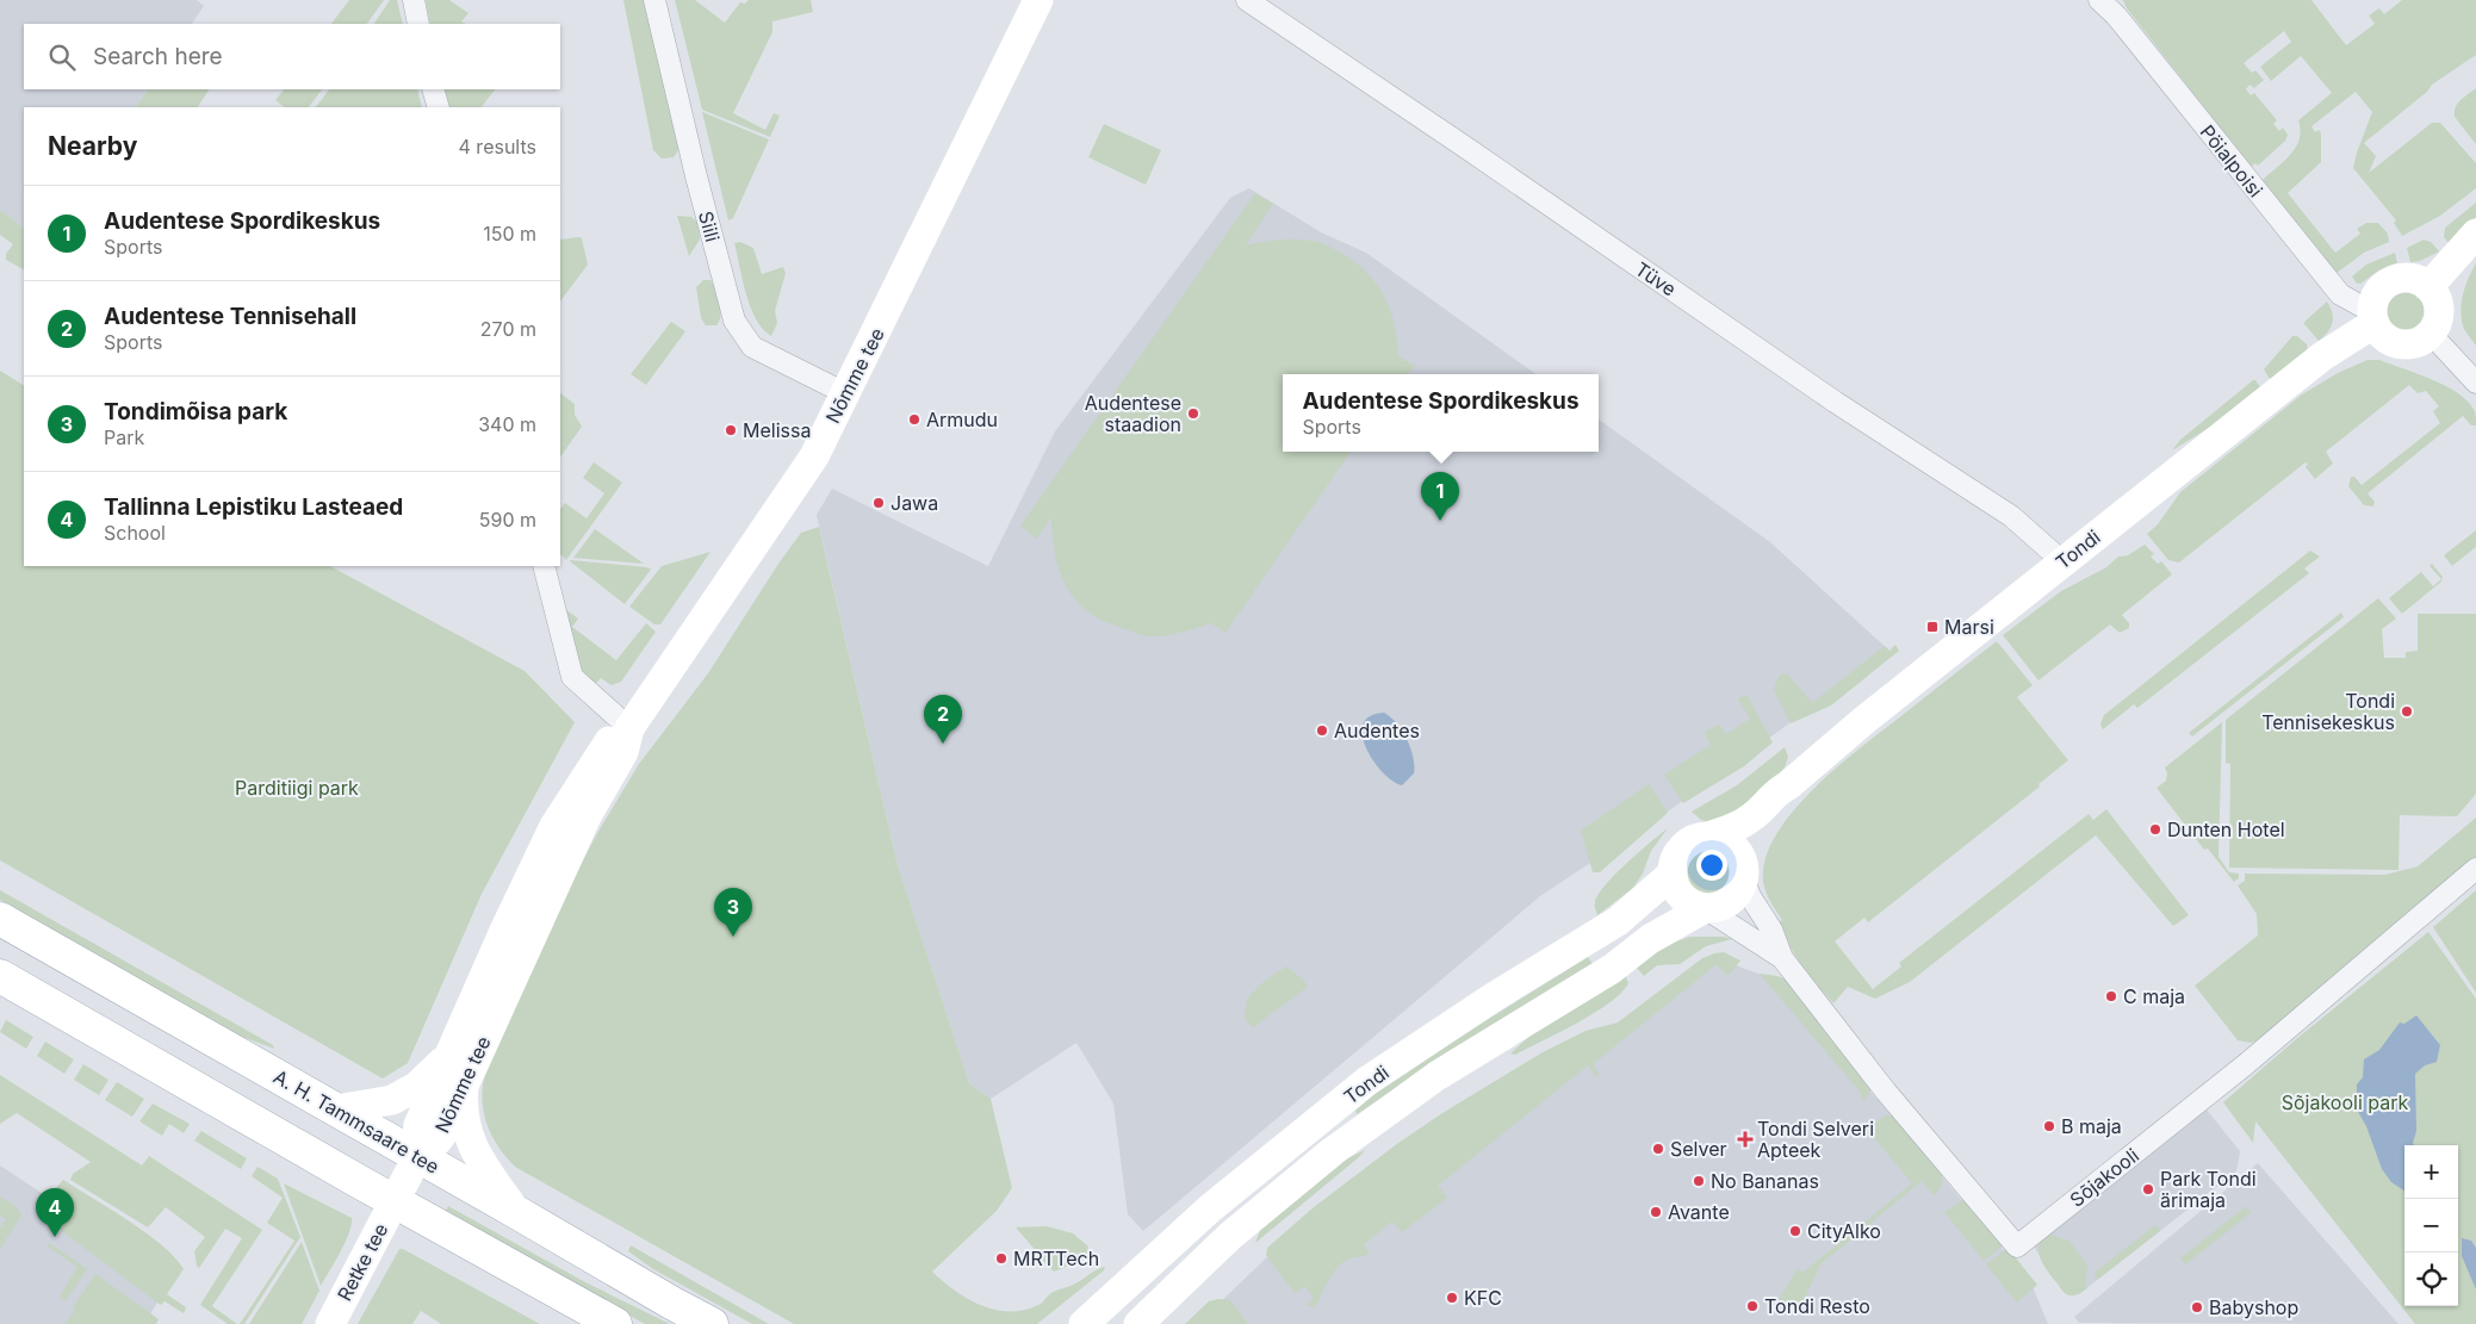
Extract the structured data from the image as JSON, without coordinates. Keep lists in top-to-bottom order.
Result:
{
  "streets": {
    "main road": ["A. H. Tammsaare tee"],
    "street": [
      "Pöialpoisi",
      "Siili",
      "Tüve",
      "Nõmme tee",
      "Tondi",
      "Sõjakooli",
      "Retke tee"
    ]
  },
  "crossings": [
    ["Pöialpoisi", "Tondi"],
    ["Siili", "Nõmme tee"],
    ["Tüve", "Tondi"],
    ["Nõmme tee", "A. H. Tammsaare tee"],
    ["Nõmme tee", "Retke tee"],
    ["Tondi", "Sõjakooli"],
    ["A. H. Tammsaare tee", "Retke tee"]
  ],
  "parks": ["Parditiigi park", "Sõjakooli park"],
  "places": {
    "other": [
      "Audentese staadion",
      "Armudu",
      "Melissa",
      "Jawa",
      "Tondi Tennisekeskus",
      "Audentes",
      "Dunten Hotel",
      "C maja",
      "B maja",
      "Selver",
      "No Bananas",
      "Park Tondi ärimaja",
      "Avante",
      "CityAlko",
      "MRTTech",
      "KFC",
      "Tondi Resto",
      "Babyshop"
    ],
    "transit": ["Marsi"],
    "health": ["Tondi Selveri Apteek"]
  },
  "page": {
    "search": "Search here",
    "heading": ["Nearby", "4 results"],
    "list": [
      {
        "mark": "1",
        "name": "Audentese Spordikeskus",
        "note": "Sports",
        "value": "150 m"
      },
      {
        "mark": "2",
        "name": "Audentese Tennisehall",
        "note": "Sports",
        "value": "270 m"
      },
      {
        "mark": "3",
        "name": "Tondimõisa park",
        "note": "Park",
        "value": "340 m"
      },
      {
        "mark": "4",
        "name": "Tallinna Lepistiku Lasteaed",
        "note": "School",
        "value": "590 m"
      }
    ],
    "popup": ["Audentese Spordikeskus", "Sports"],
    "pins": [
      "1",
      "2",
      "3",
      "4"
    ],
    "map_buttons": ["+", "−"]
  }
}
